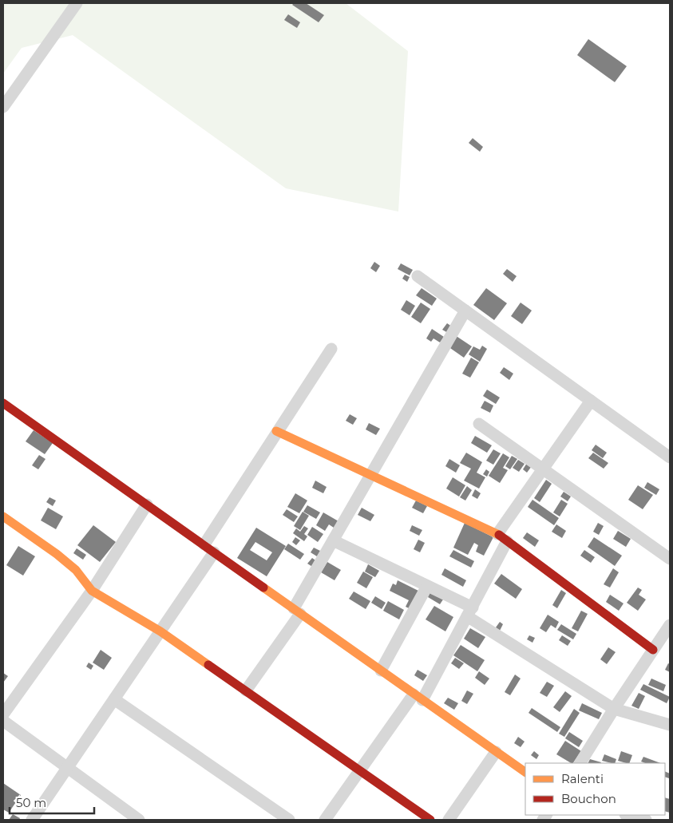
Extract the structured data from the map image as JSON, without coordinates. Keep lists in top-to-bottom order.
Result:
{
  "legend": ["Ralenti", "Bouchon"],
  "scale_bar": "50 m"
}
